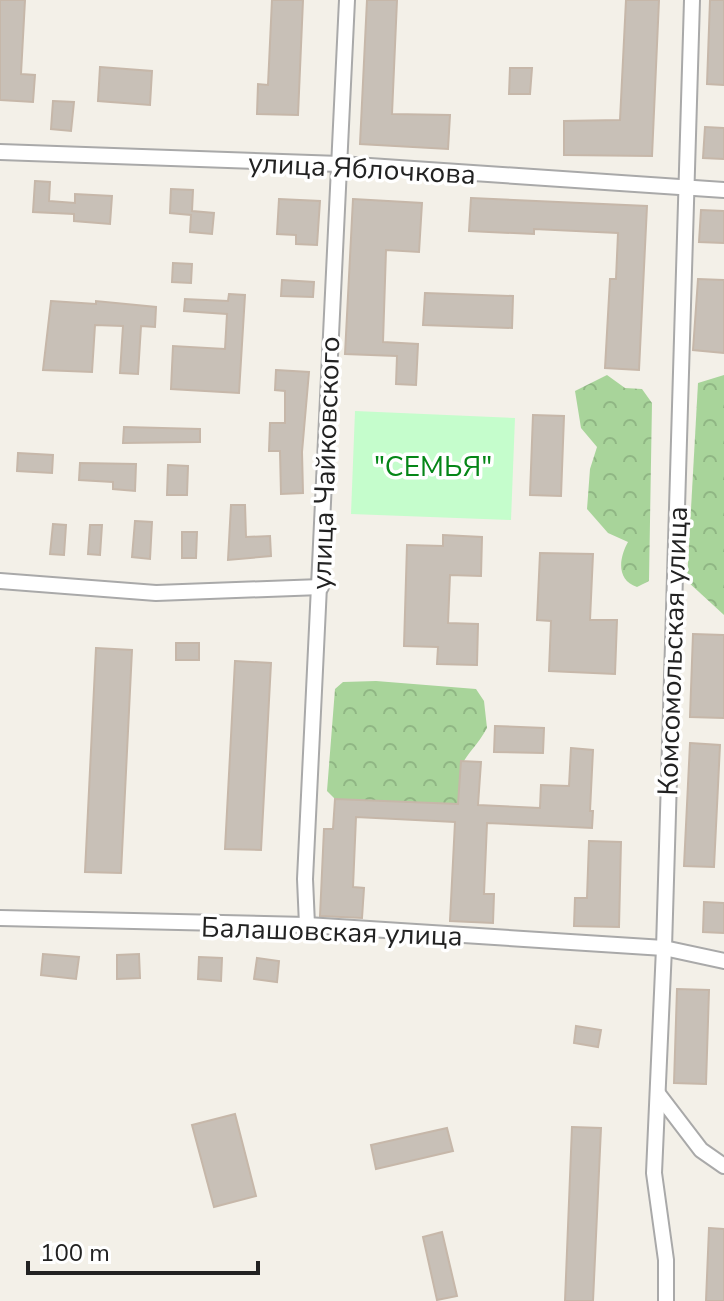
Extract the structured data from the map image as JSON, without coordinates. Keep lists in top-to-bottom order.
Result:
{
  "streets": {
    "street": [
      "улица Яблочкова",
      "улица Чайковского",
      "Комсомольская улица",
      "Балашовская улица"
    ]
  },
  "crossings": [
    ["улица Яблочкова", "улица Чайковского"],
    ["улица Яблочкова", "Комсомольская улица"],
    ["улица Чайковского", "Балашовская улица"],
    ["Комсомольская улица", "Балашовская улица"]
  ],
  "parks": ["\"СЕМЬЯ\""],
  "scale_bar": "100 m"
}
